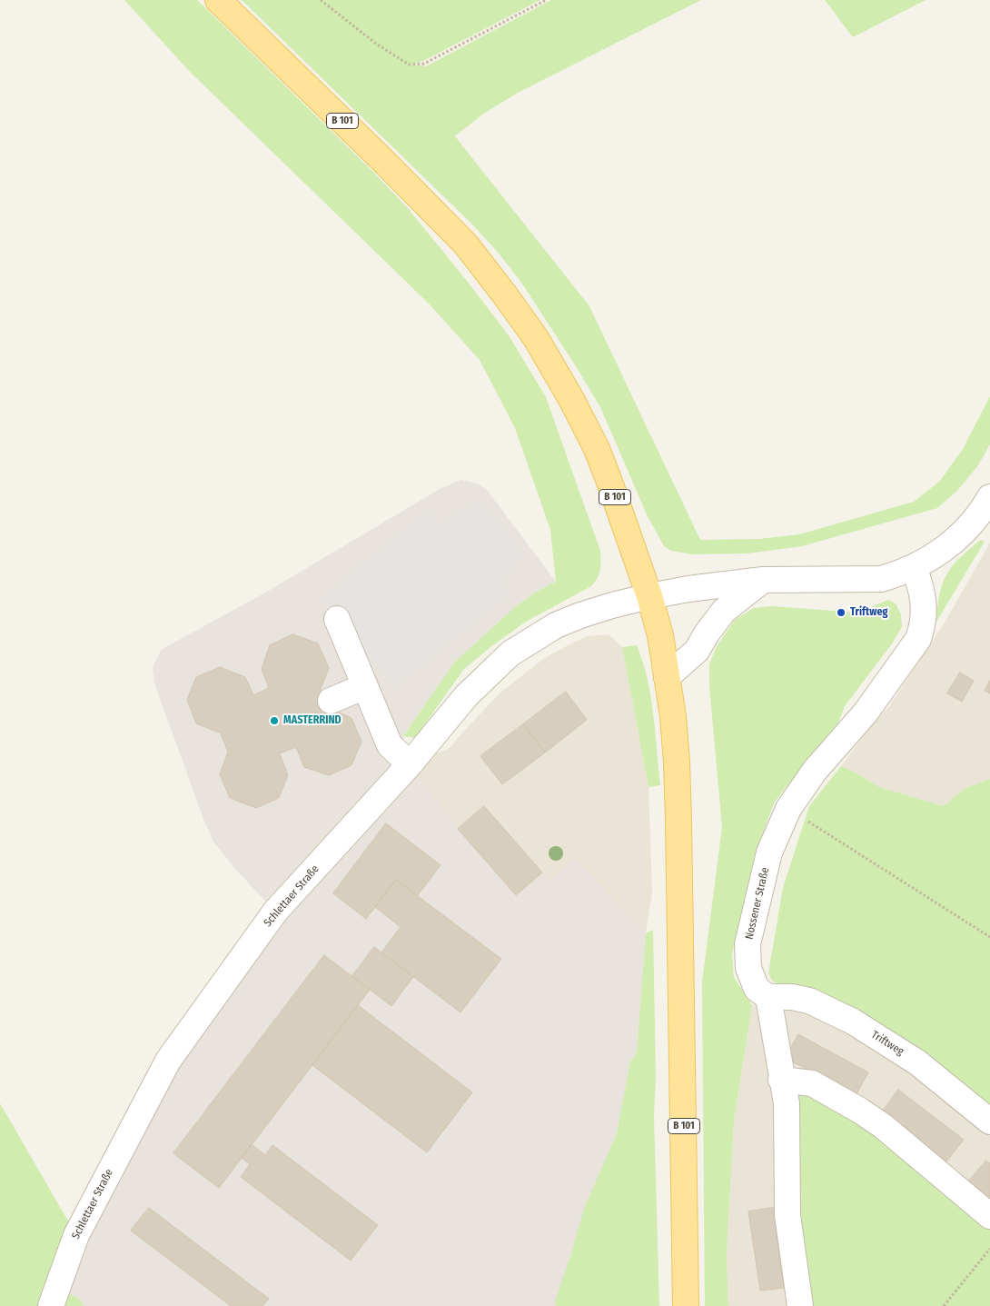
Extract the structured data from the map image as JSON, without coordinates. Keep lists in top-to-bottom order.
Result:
{
  "streets": {
    "main road": ["B 101"],
    "street": ["Schlettaer Straße", "Nossener Straße", "Triftweg"]
  },
  "crossings": [
    ["B 101", "Schlettaer Straße"],
    ["Nossener Straße", "Triftweg"]
  ],
  "places": ["Triftweg", "MASTERRIND"]
}
